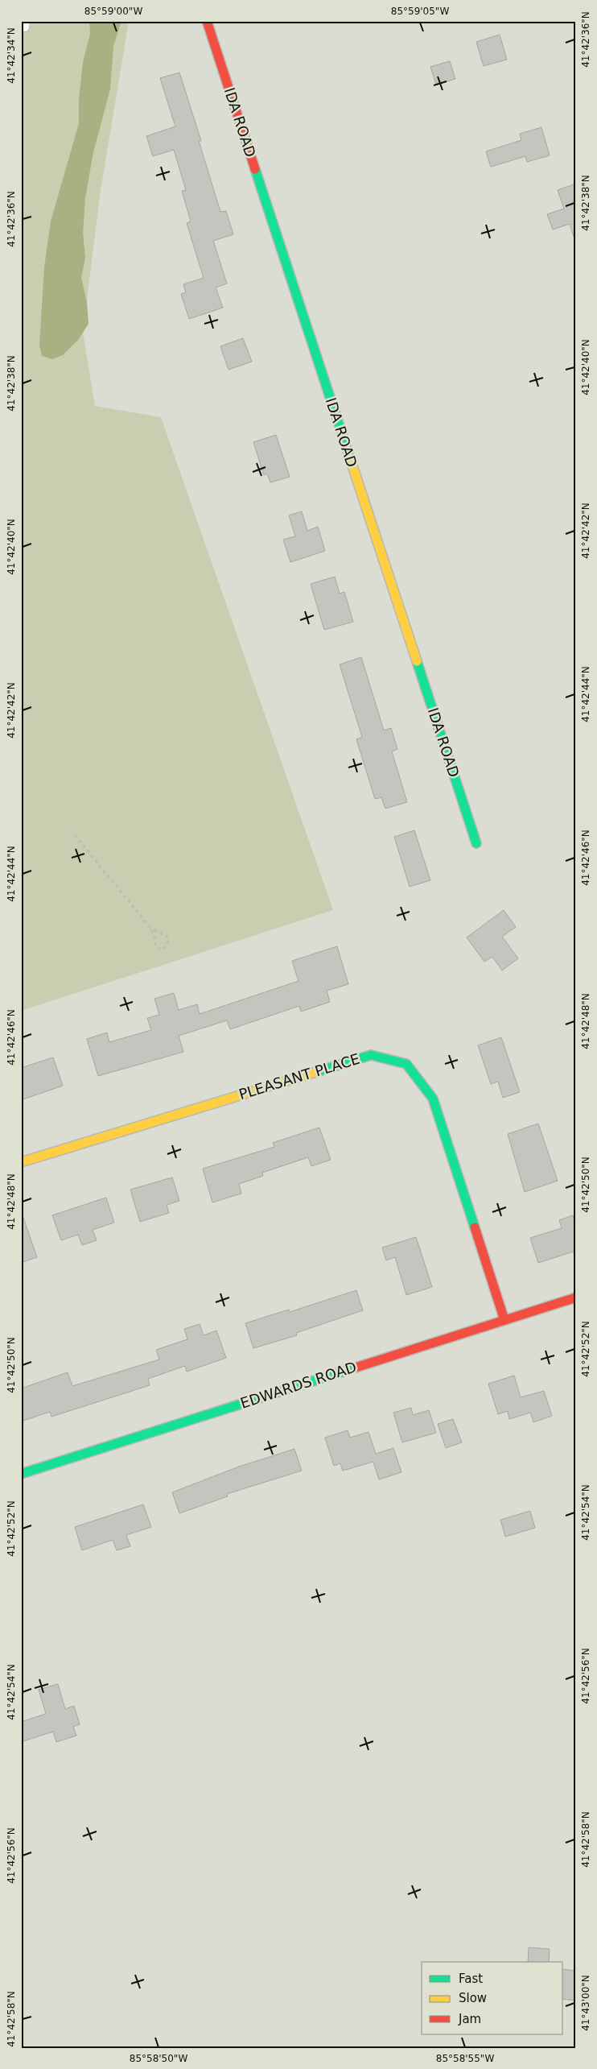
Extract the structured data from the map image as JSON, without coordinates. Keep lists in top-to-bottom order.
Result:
{
  "streets": {
    "street": ["IDA ROAD", "PLEASANT PLACE", "EDWARDS ROAD"]
  },
  "crossings": [
    ["PLEASANT PLACE", "EDWARDS ROAD"]
  ],
  "legend": ["Fast", "Slow", "Jam"],
  "coordinates": [
    "85°59'00\"W",
    "85°59'05\"W",
    "41°42'36\"N",
    "41°42'34\"N",
    "41°42'38\"N",
    "41°42'40\"N",
    "41°42'42\"N",
    "41°42'44\"N",
    "41°42'46\"N",
    "41°42'48\"N",
    "41°42'50\"N",
    "41°42'52\"N",
    "41°42'54\"N",
    "41°42'56\"N",
    "41°42'58\"N",
    "41°43'00\"N",
    "85°58'50\"W",
    "85°58'55\"W"
  ]
}
